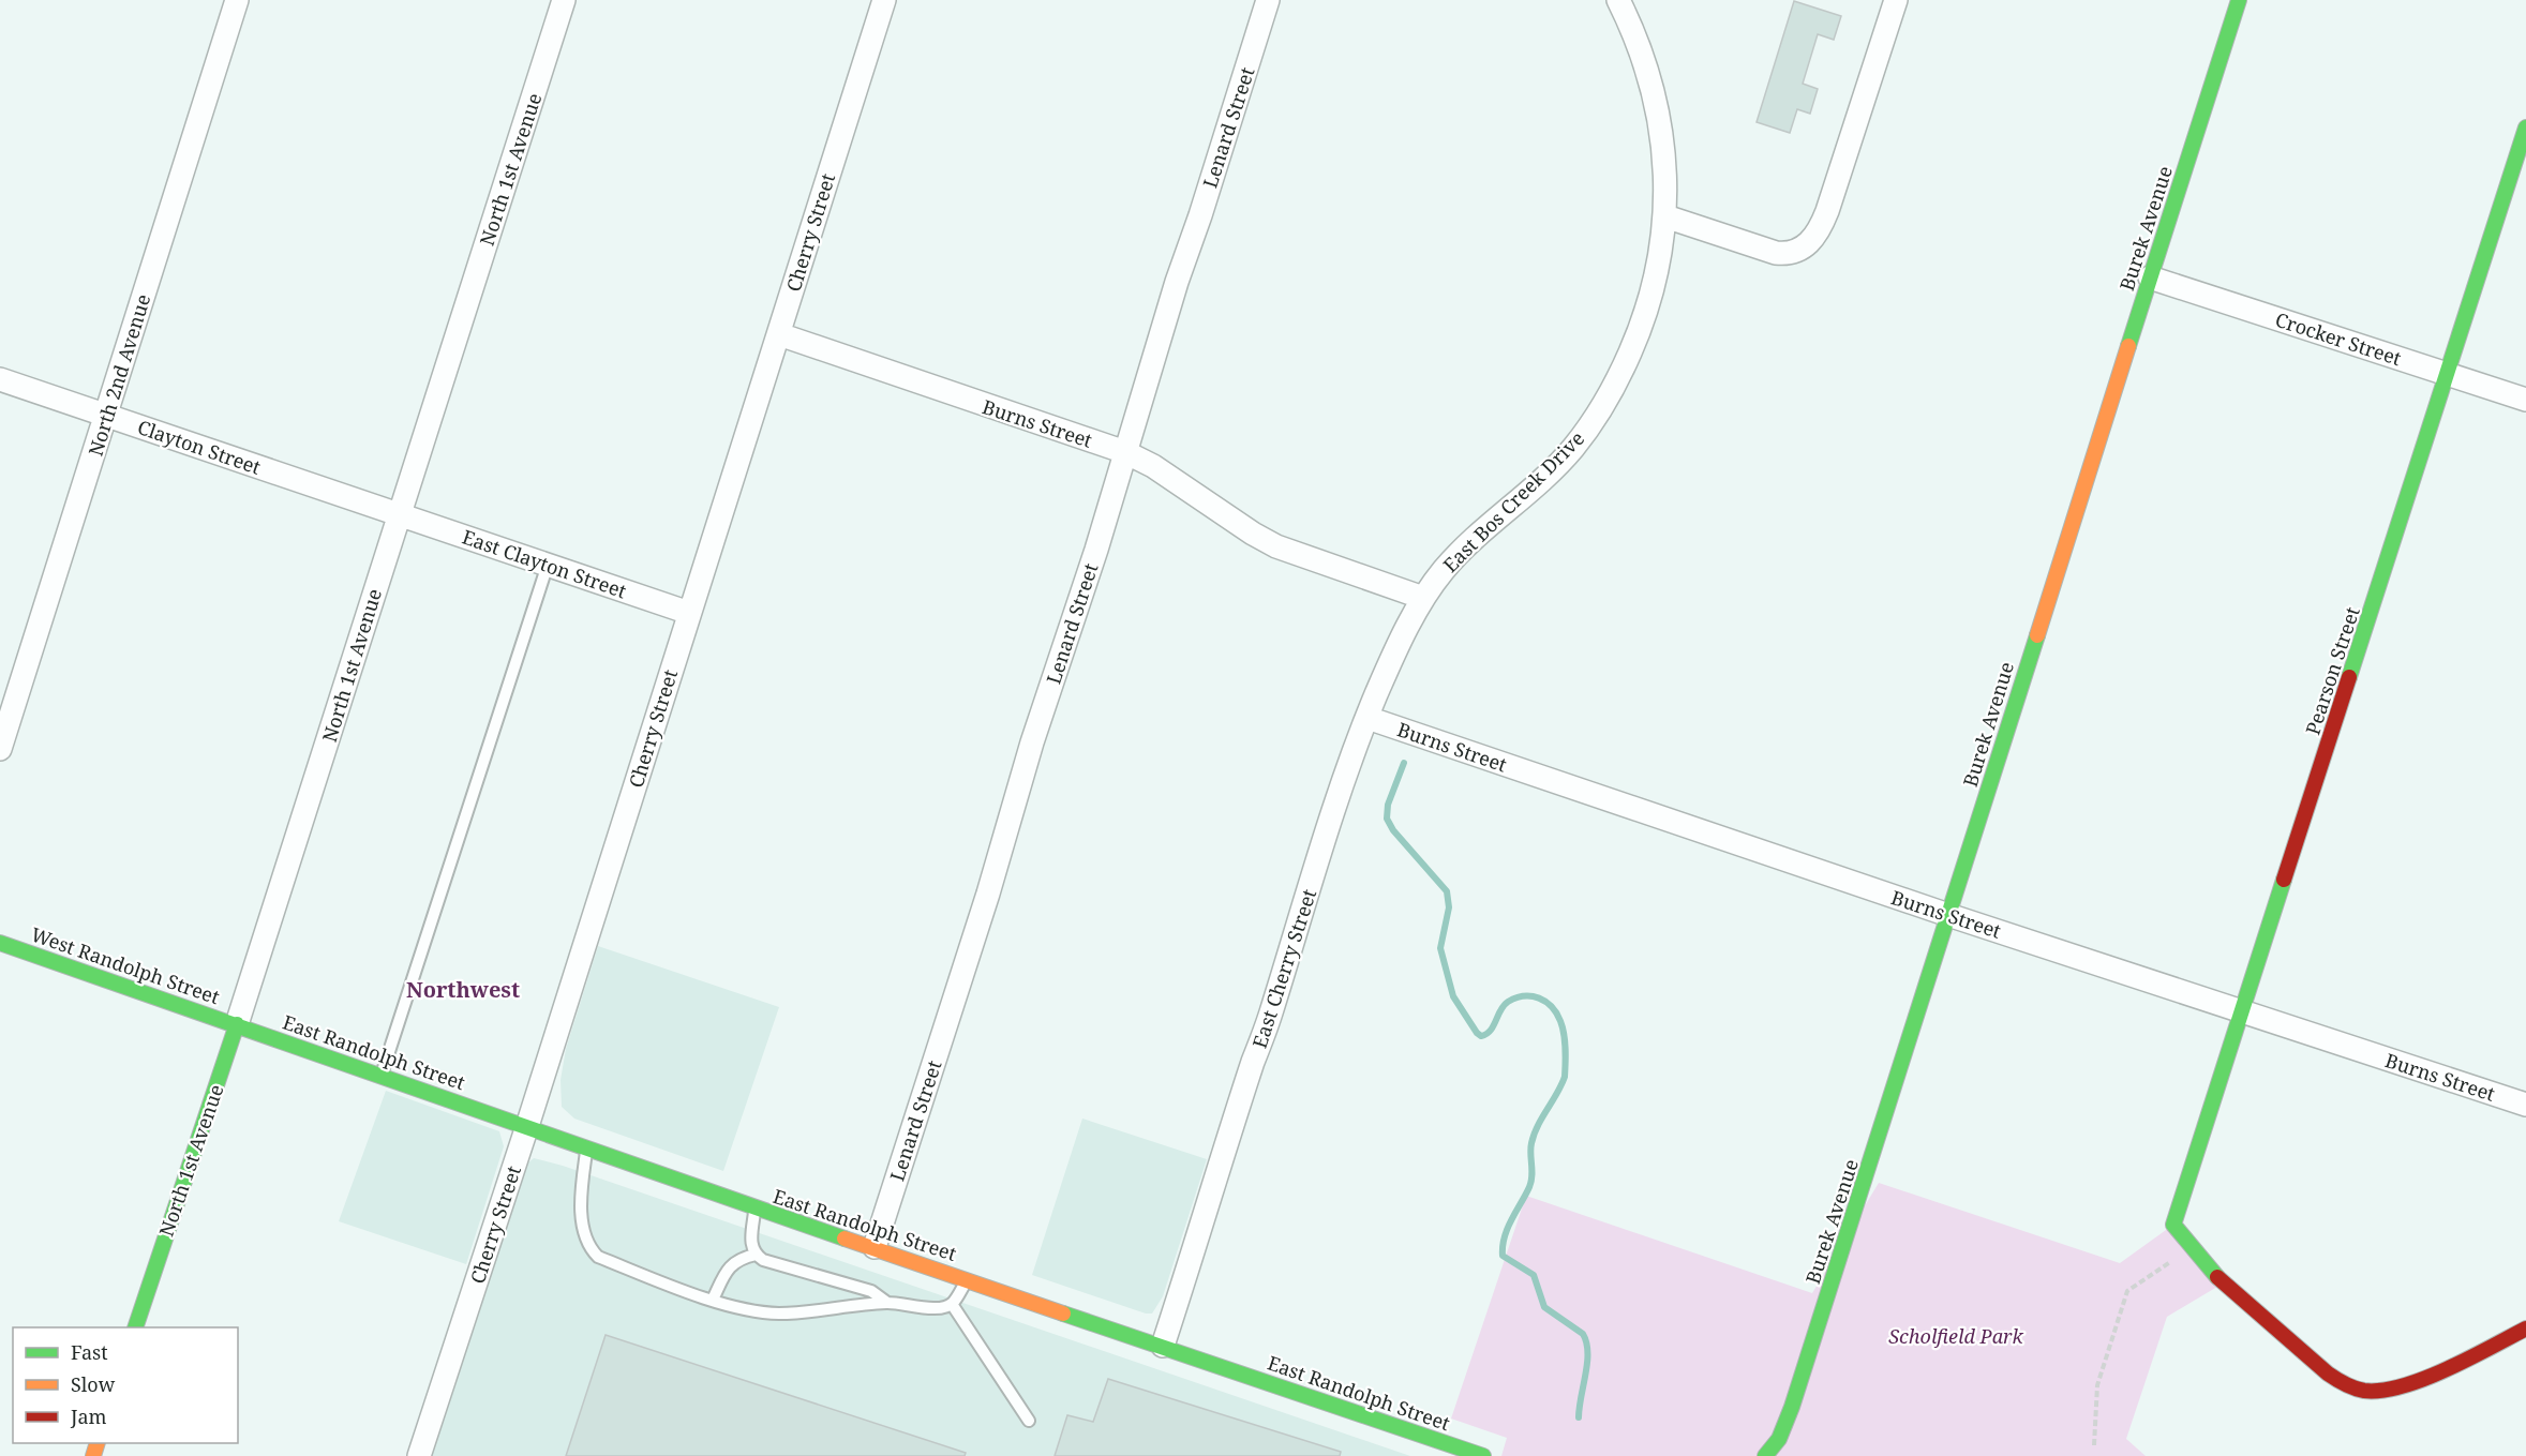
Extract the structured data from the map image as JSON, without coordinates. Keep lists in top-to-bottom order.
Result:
{
  "streets": {
    "street": [
      "Lenard Street",
      "North 1st Avenue",
      "Burek Avenue",
      "Cherry Street",
      "Crocker Street",
      "North 2nd Avenue",
      "Burns Street",
      "Clayton Street",
      "East Bos Creek Drive",
      "East Clayton Street",
      "Pearson Street",
      "West Randolph Street",
      "East Cherry Street",
      "East Randolph Street"
    ]
  },
  "crossings": [
    ["Lenard Street", "Burns Street"],
    ["Lenard Street", "East Randolph Street"],
    ["North 1st Avenue", "Clayton Street"],
    ["North 1st Avenue", "East Clayton Street"],
    ["North 1st Avenue", "West Randolph Street"],
    ["North 1st Avenue", "East Randolph Street"],
    ["Burek Avenue", "Crocker Street"],
    ["Burek Avenue", "Burns Street"],
    ["Cherry Street", "Burns Street"],
    ["Cherry Street", "East Clayton Street"],
    ["Cherry Street", "East Randolph Street"],
    ["Crocker Street", "Pearson Street"],
    ["North 2nd Avenue", "Clayton Street"],
    ["Burns Street", "East Bos Creek Drive"],
    ["Burns Street", "Pearson Street"],
    ["Burns Street", "East Cherry Street"],
    ["Clayton Street", "East Clayton Street"],
    ["East Bos Creek Drive", "East Cherry Street"],
    ["West Randolph Street", "East Randolph Street"],
    ["East Cherry Street", "East Randolph Street"]
  ],
  "districts": ["Northwest"],
  "parks": ["Scholfield Park"],
  "legend": ["Fast", "Slow", "Jam"]
}
